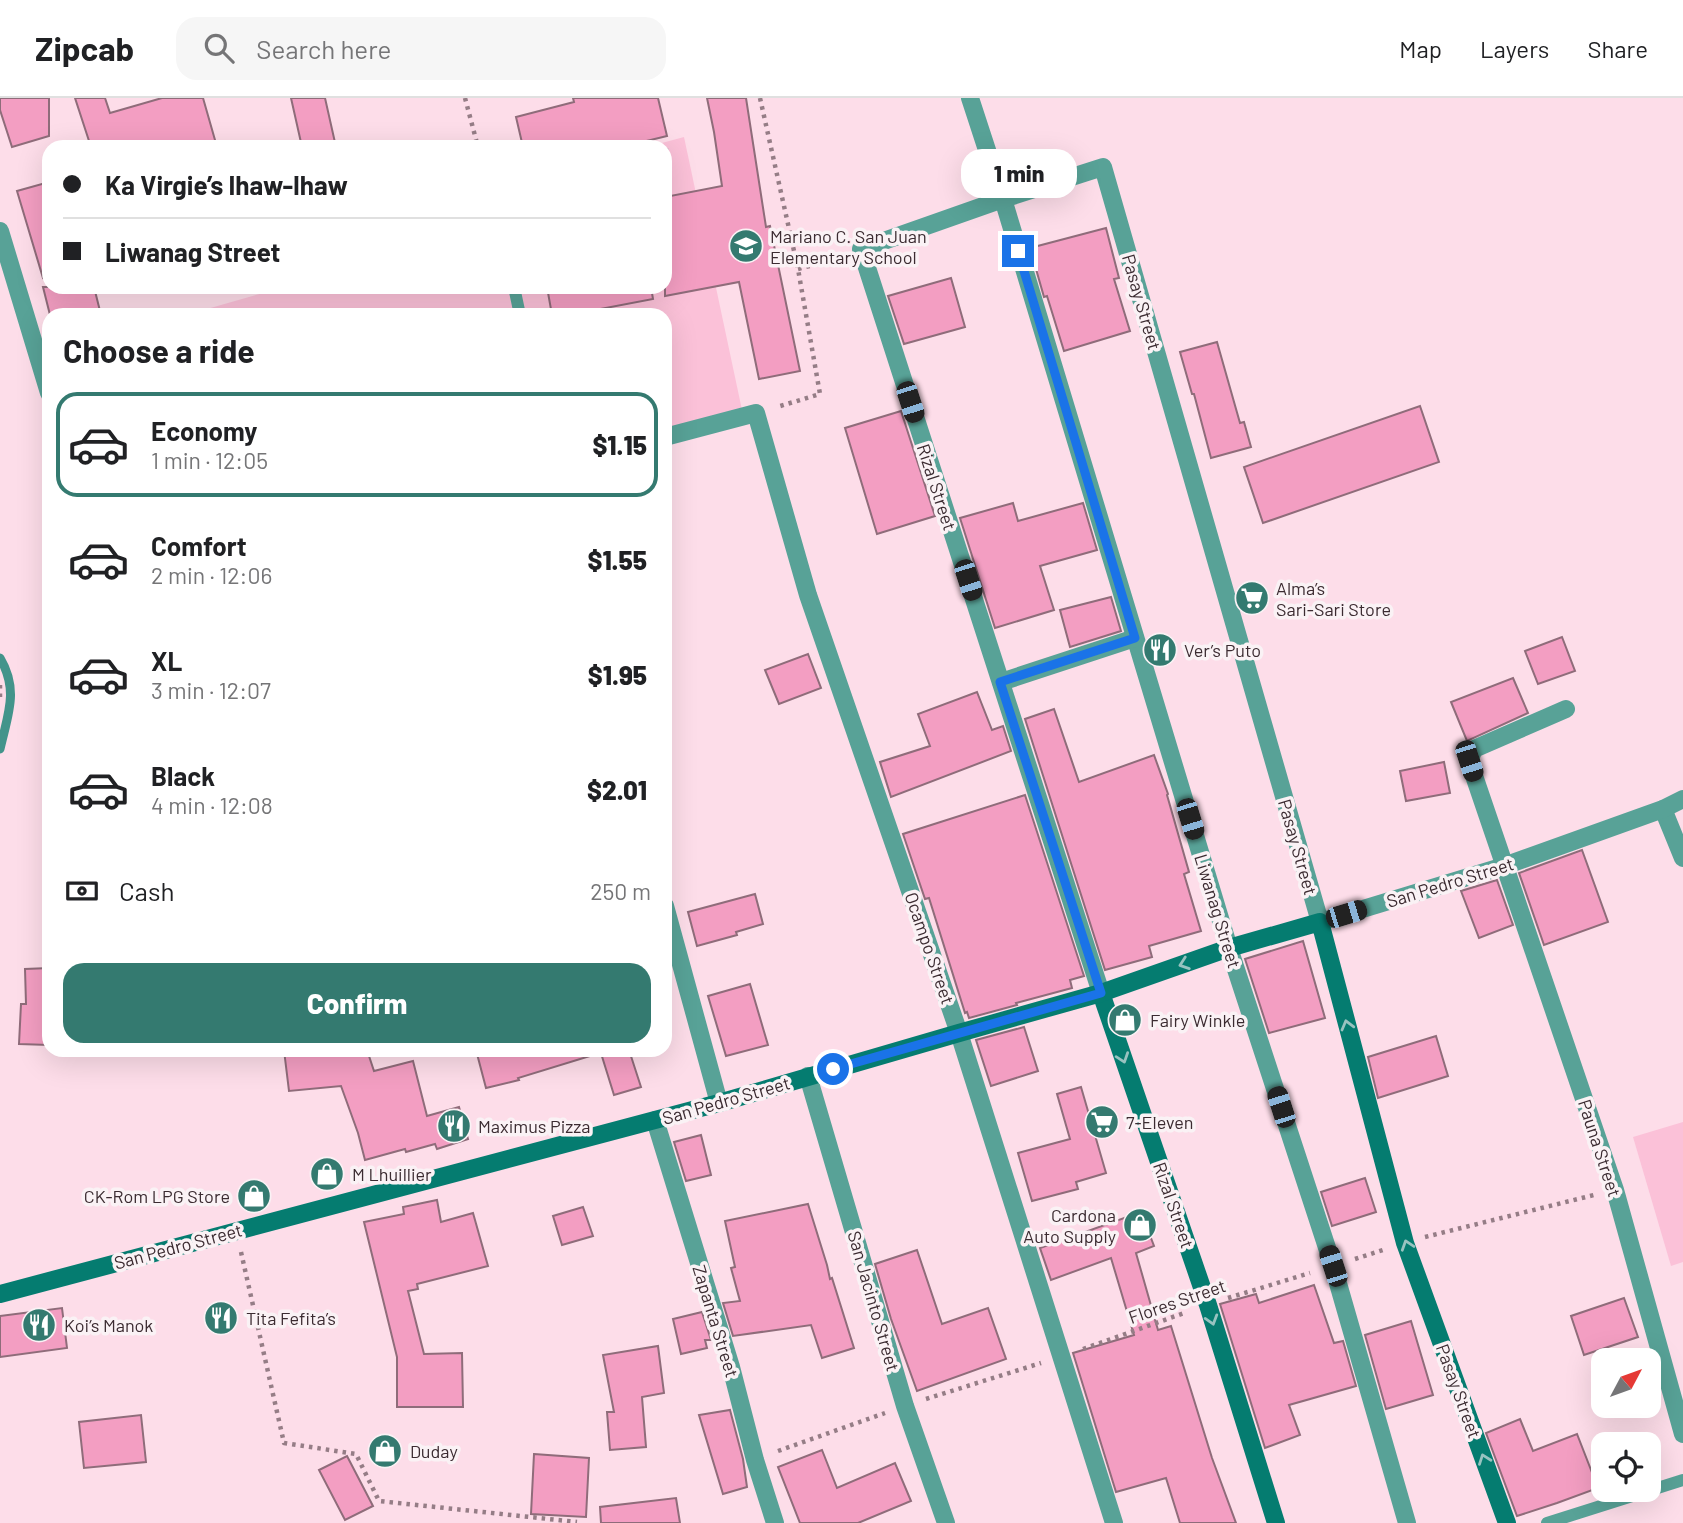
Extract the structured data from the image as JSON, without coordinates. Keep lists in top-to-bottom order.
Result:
{
  "streets": {
    "main road": ["Pasay Street", "Rizal Street", "San Pedro Street"],
    "street": [
      "Liwanag Street",
      "Ocampo Street",
      "Pauna Street",
      "San Jacinto Street",
      "Zapanta Street"
    ],
    "path": ["Flores Street"]
  },
  "crossings": [
    ["Pasay Street", "San Pedro Street"],
    ["Pasay Street", "Liwanag Street"],
    ["Pasay Street", "Flores Street"],
    ["Rizal Street", "San Pedro Street"],
    ["Rizal Street", "Flores Street"],
    ["San Pedro Street", "Liwanag Street"],
    ["San Pedro Street", "Ocampo Street"],
    ["San Pedro Street", "Pauna Street"],
    ["San Pedro Street", "San Jacinto Street"],
    ["San Pedro Street", "Zapanta Street"],
    ["Liwanag Street", "Flores Street"],
    ["Ocampo Street", "Flores Street"],
    ["Pauna Street", "Flores Street"],
    ["San Jacinto Street", "Flores Street"],
    ["Flores Street", "Zapanta Street"]
  ],
  "one_way": ["Pasay Street", "Rizal Street"],
  "places": {
    "school or university": ["Mariano C. San Juan Elementary School"],
    "supermarket": ["Alma’s Sari-Sari Store", "7-Eleven"],
    "restaurant": [
      "Ver’s Puto",
      "Maximus Pizza",
      "Tita Fefita’s",
      "Koi’s Manok"
    ],
    "shop": [
      "Fairy Winkle",
      "M Lhuillier",
      "CK-Rom LPG Store",
      "Cardona Auto Supply",
      "Duday"
    ]
  },
  "north": "top right",
  "page": {
    "header": "Zipcab",
    "search": "Search here",
    "nav": ["Map", "Layers", "Share"],
    "banner": ["Ka Virgie’s Ihaw-Ihaw", "Liwanag Street"],
    "bubble": "1 min",
    "heading": "Choose a ride",
    "list": [
      {
        "name": "Economy",
        "note": "1 min · 12:05",
        "value": "$1.15"
      },
      {
        "name": "Comfort",
        "note": "2 min · 12:06",
        "value": "$1.55"
      },
      {
        "name": "XL",
        "note": "3 min · 12:07",
        "value": "$1.95"
      },
      {
        "name": "Black",
        "note": "4 min · 12:08",
        "value": "$2.01"
      }
    ],
    "pay": ["Cash", "250 m"],
    "buttons": "Confirm"
  }
}
